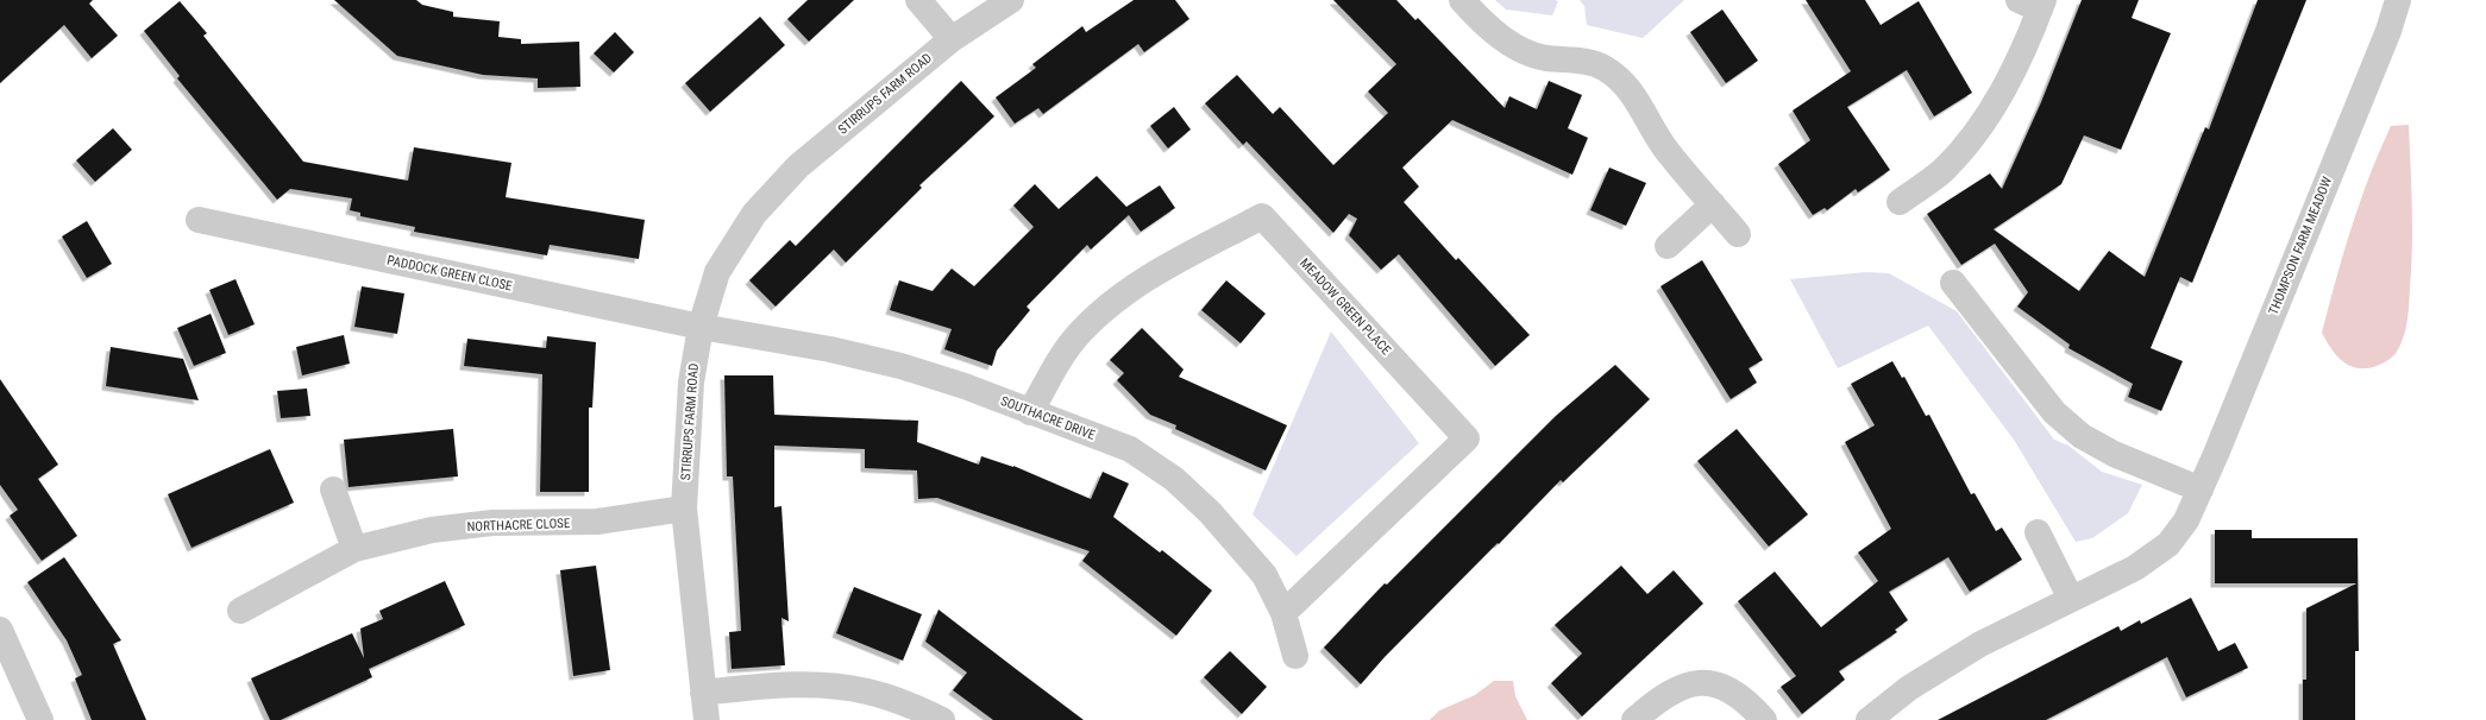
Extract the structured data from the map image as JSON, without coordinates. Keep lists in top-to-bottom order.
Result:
{
  "streets": {
    "street": [
      "STIRRUPS FARM ROAD",
      "THOMPSON FARM MEADOW",
      "PADDOCK GREEN CLOSE",
      "MEADOW GREEN PLACE",
      "SOUTHACRE DRIVE",
      "NORTHACRE CLOSE"
    ]
  },
  "crossings": [
    ["STIRRUPS FARM ROAD", "PADDOCK GREEN CLOSE"],
    ["STIRRUPS FARM ROAD", "SOUTHACRE DRIVE"],
    ["STIRRUPS FARM ROAD", "NORTHACRE CLOSE"],
    ["PADDOCK GREEN CLOSE", "SOUTHACRE DRIVE"],
    ["MEADOW GREEN PLACE", "SOUTHACRE DRIVE"]
  ]
}
